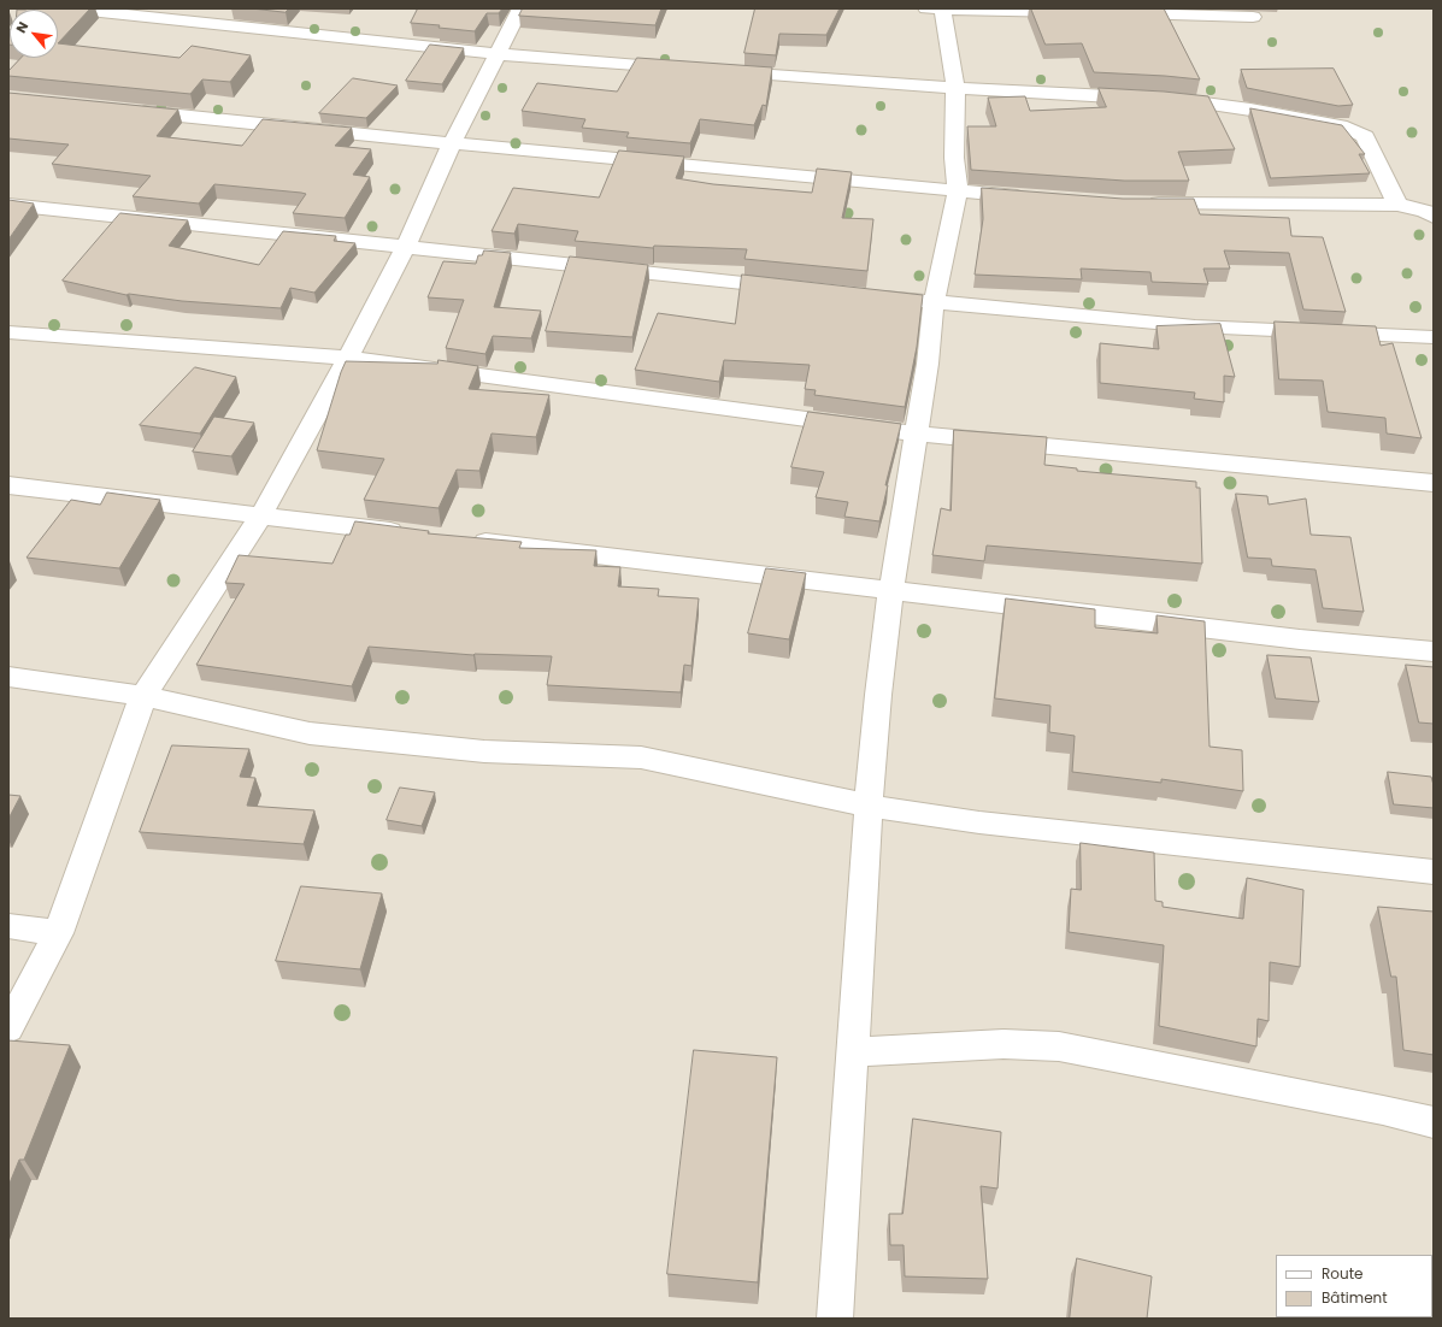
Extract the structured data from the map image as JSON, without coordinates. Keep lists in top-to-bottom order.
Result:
{
  "legend": ["Route", "Bâtiment"],
  "north": "top left"
}
